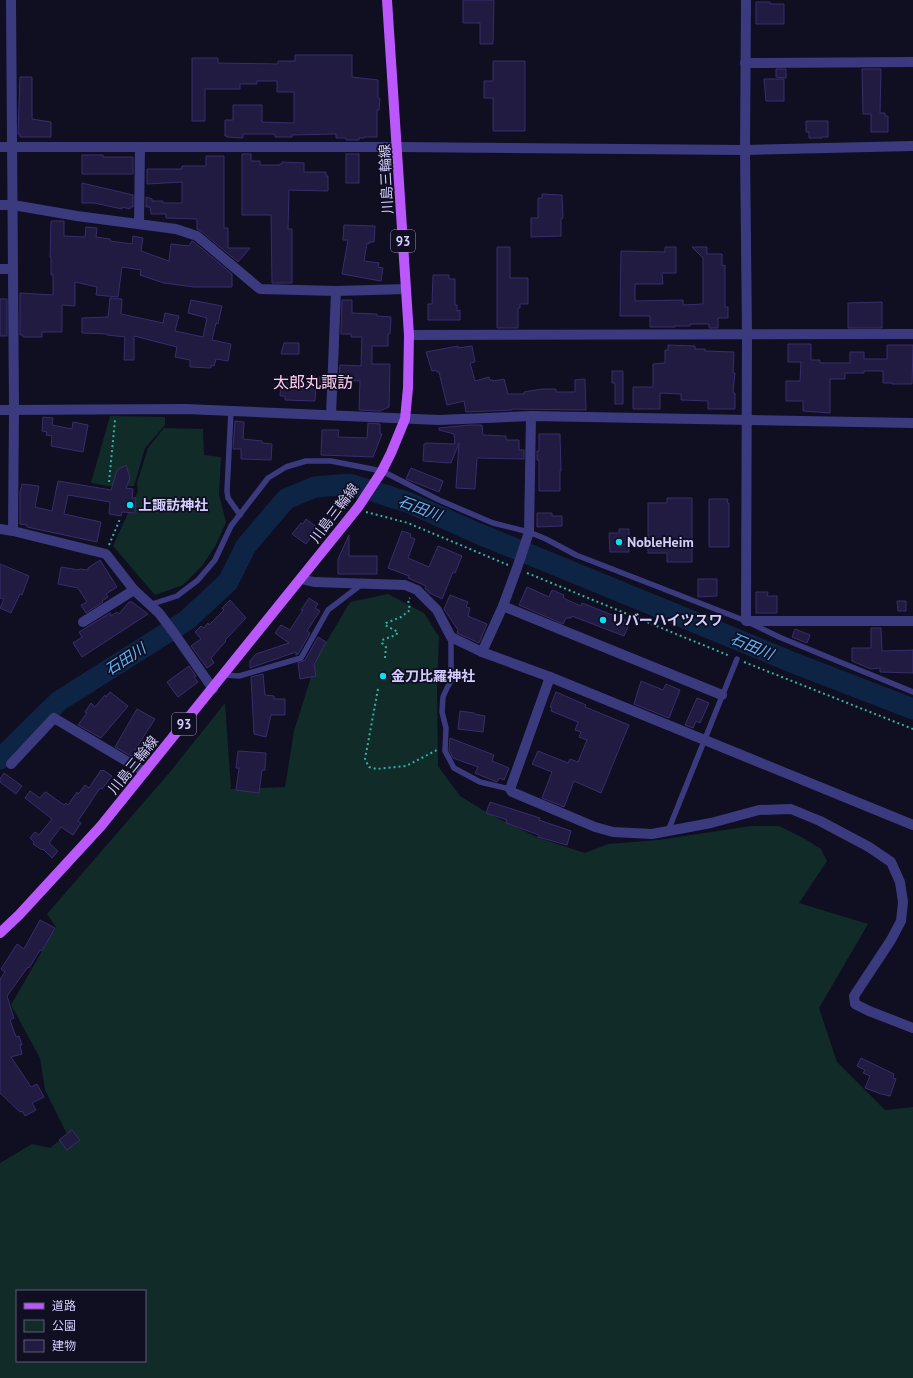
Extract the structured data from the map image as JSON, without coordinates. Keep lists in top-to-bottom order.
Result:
{
  "streets": {
    "main road": ["川島三輪線", "93"]
  },
  "districts": ["太郎丸諏訪"],
  "water": ["石田川"],
  "places": [
    "上諏訪神社",
    "NobleHeim",
    "リバーハイツスワ",
    "金刀比羅神社"
  ],
  "legend": ["道路", "公園", "建物"]
}
